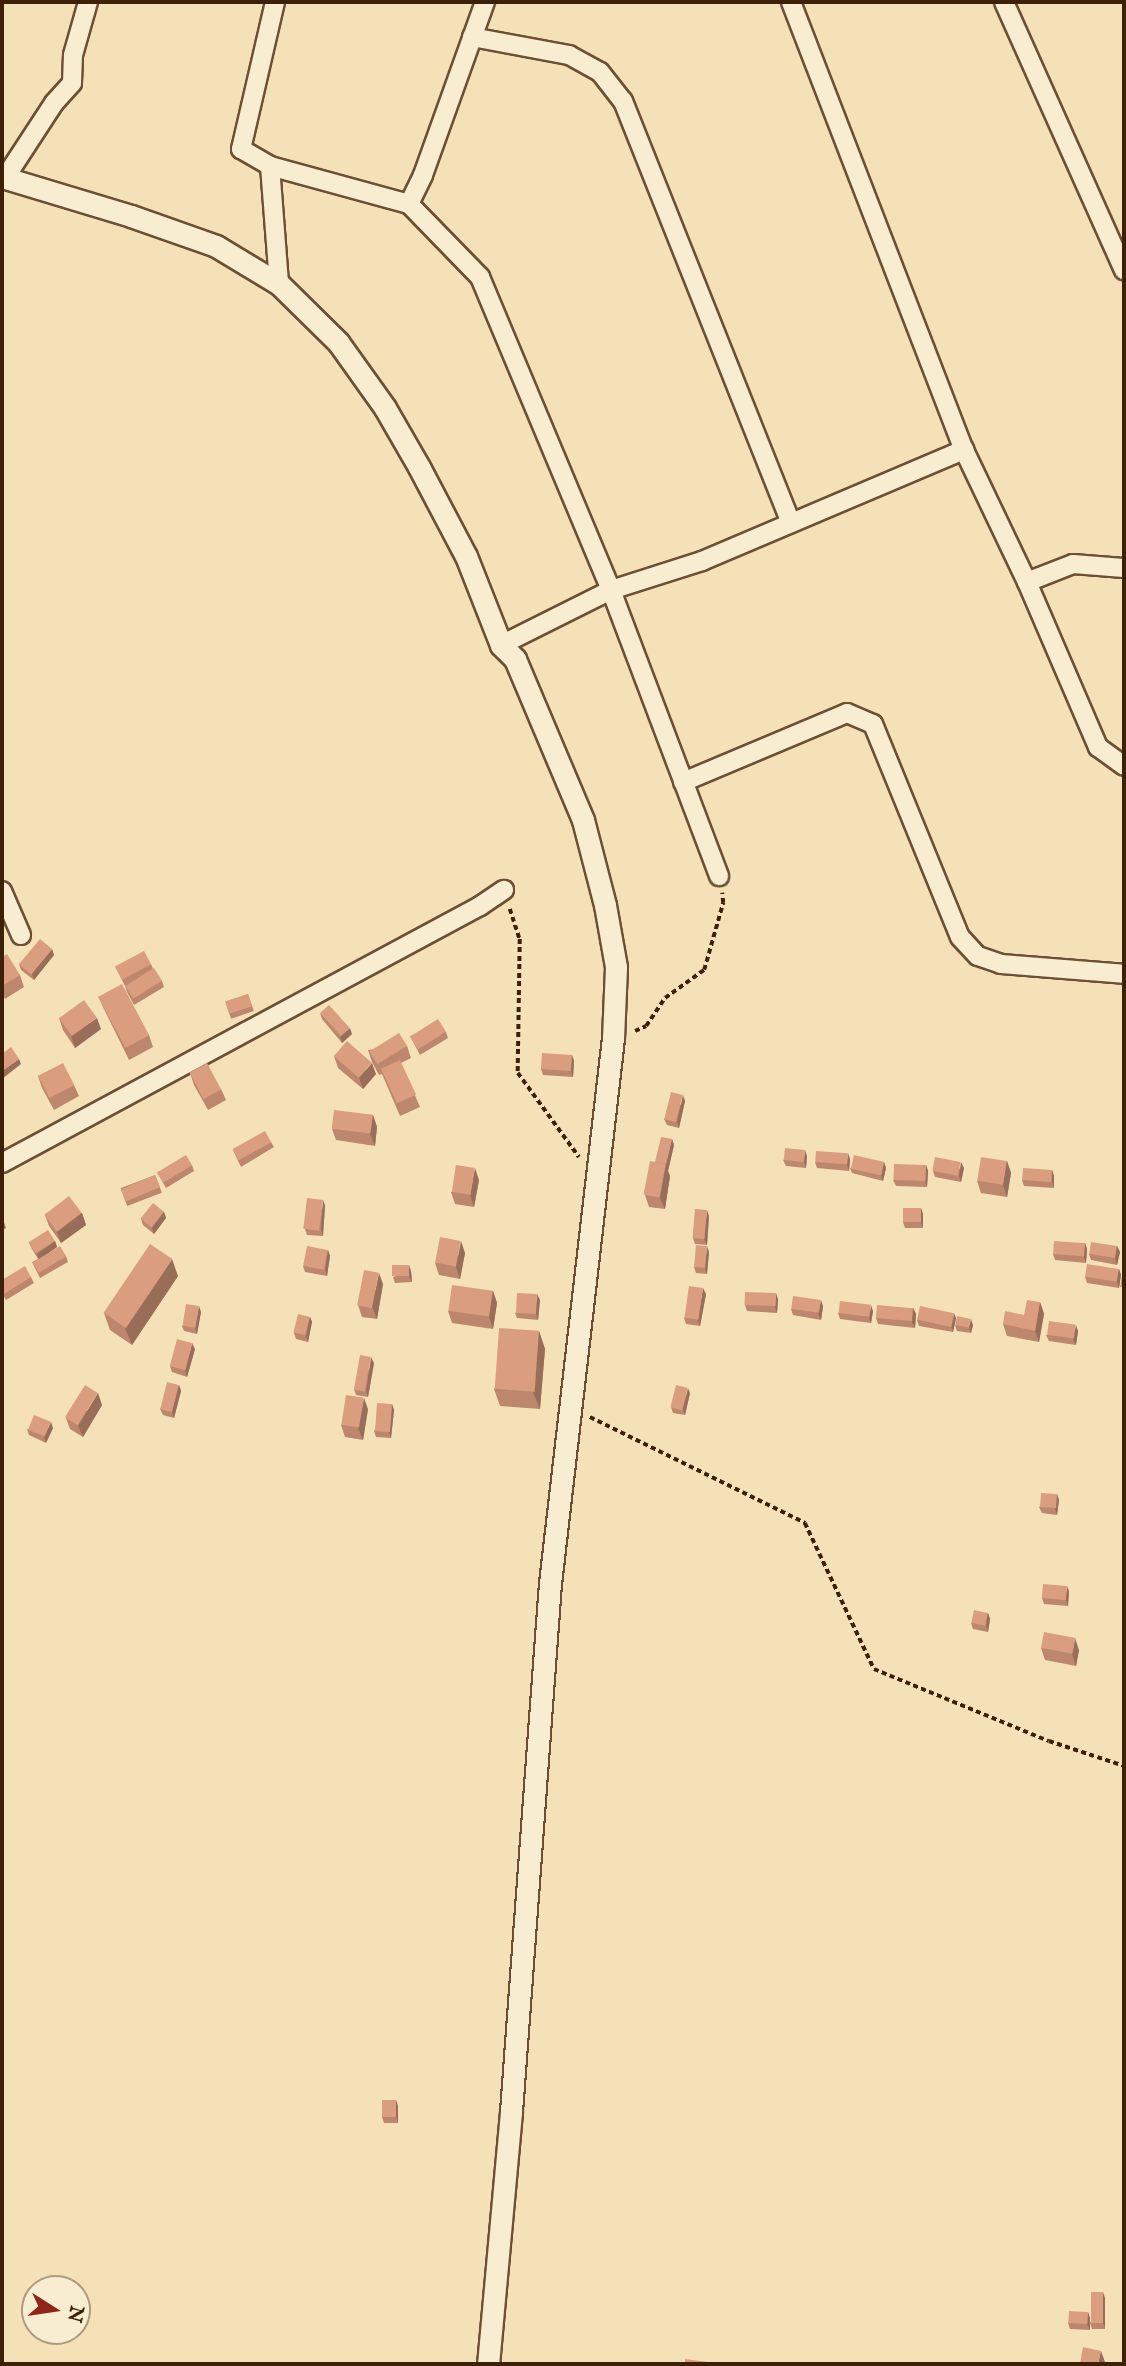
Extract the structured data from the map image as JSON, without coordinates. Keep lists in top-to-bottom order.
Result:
{
  "north": "right"
}
